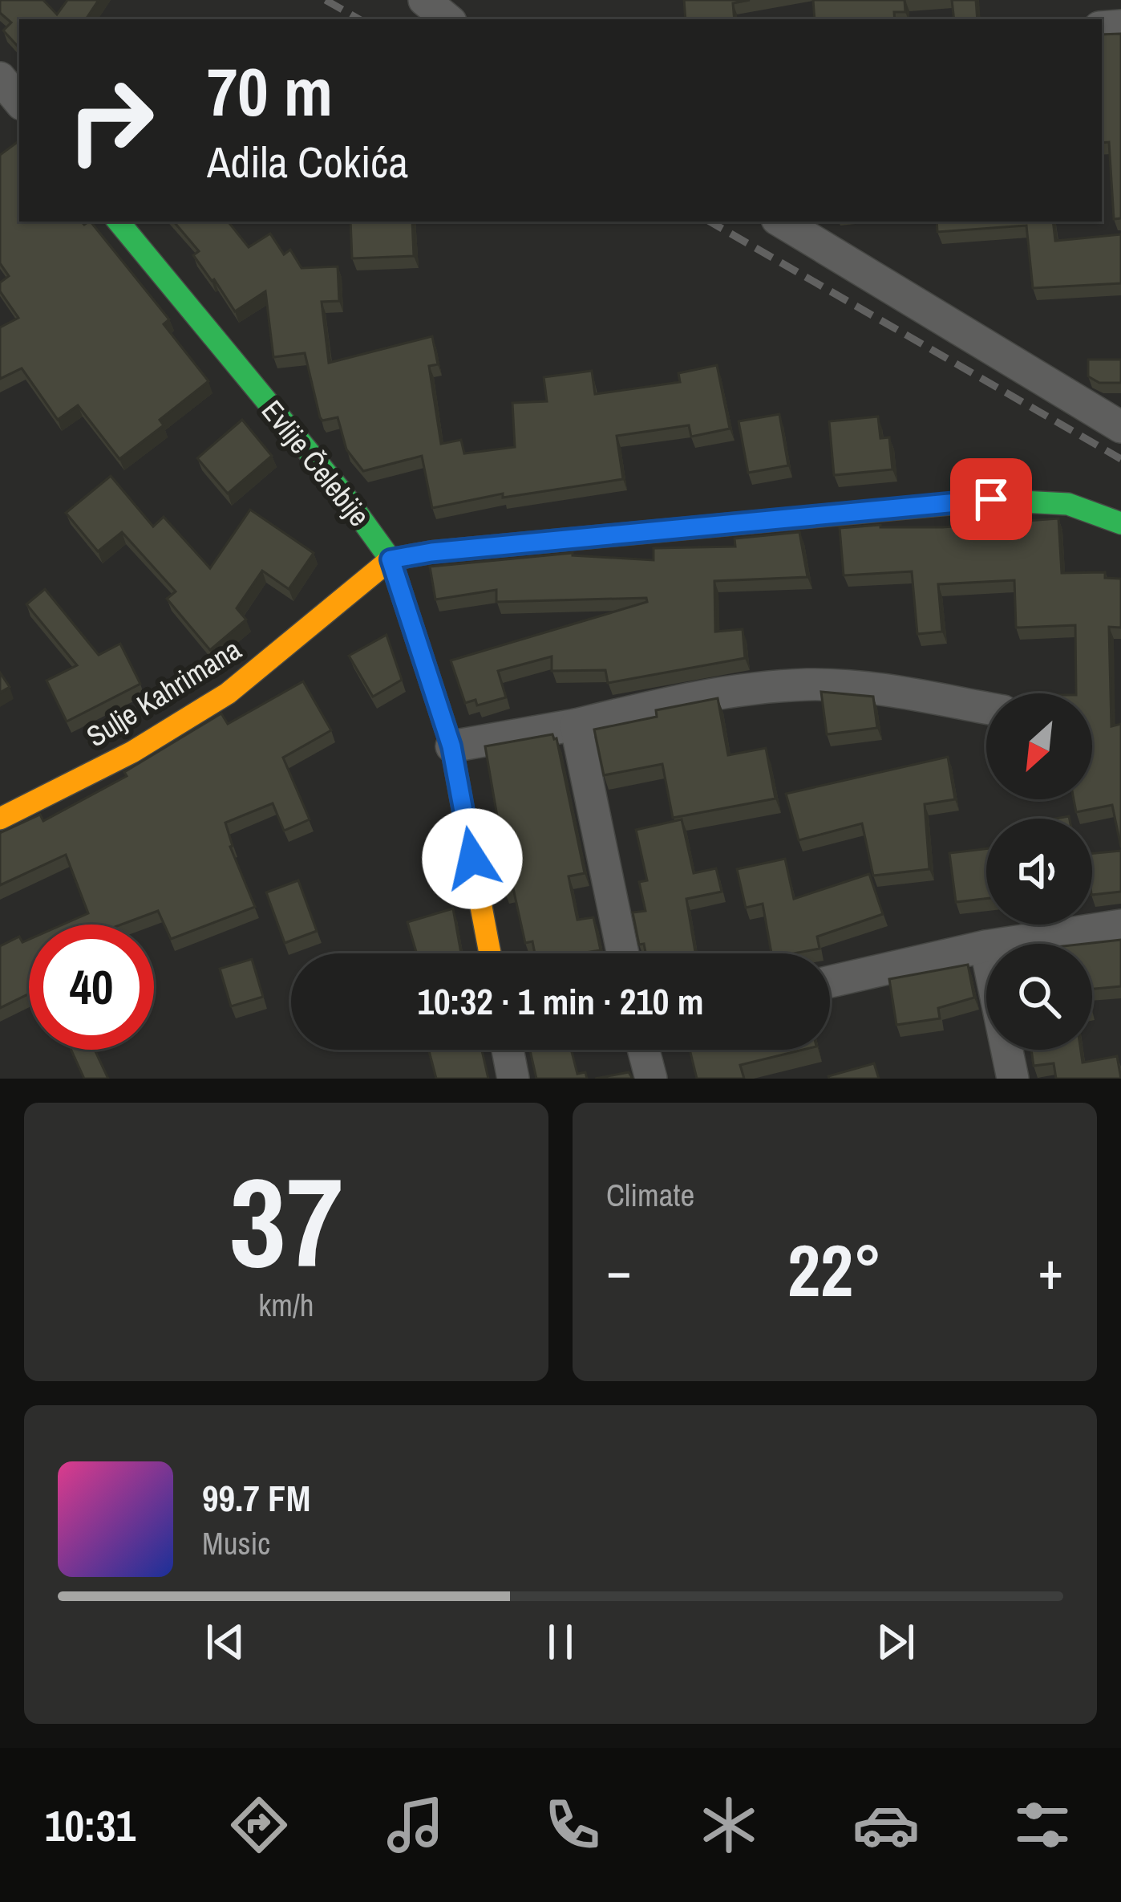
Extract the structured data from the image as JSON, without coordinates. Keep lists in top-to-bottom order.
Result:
{
  "streets": {
    "street": ["Evlije Čelebije", "Sulje Kahrimana"]
  },
  "crossings": [
    ["Evlije Čelebije", "Sulje Kahrimana"]
  ],
  "north": "bottom left",
  "page": {
    "turn": ["70 m", "Adila Cokića"],
    "limit": "40",
    "trip": "10:32 · 1 min · 210 m",
    "tile": [
      ["37", "km/h"],
      "Climate"
    ],
    "heat": ["−", "22°", "+"],
    "song": ["99.7 FM", "Music"],
    "tabs": "10:31"
  }
}
